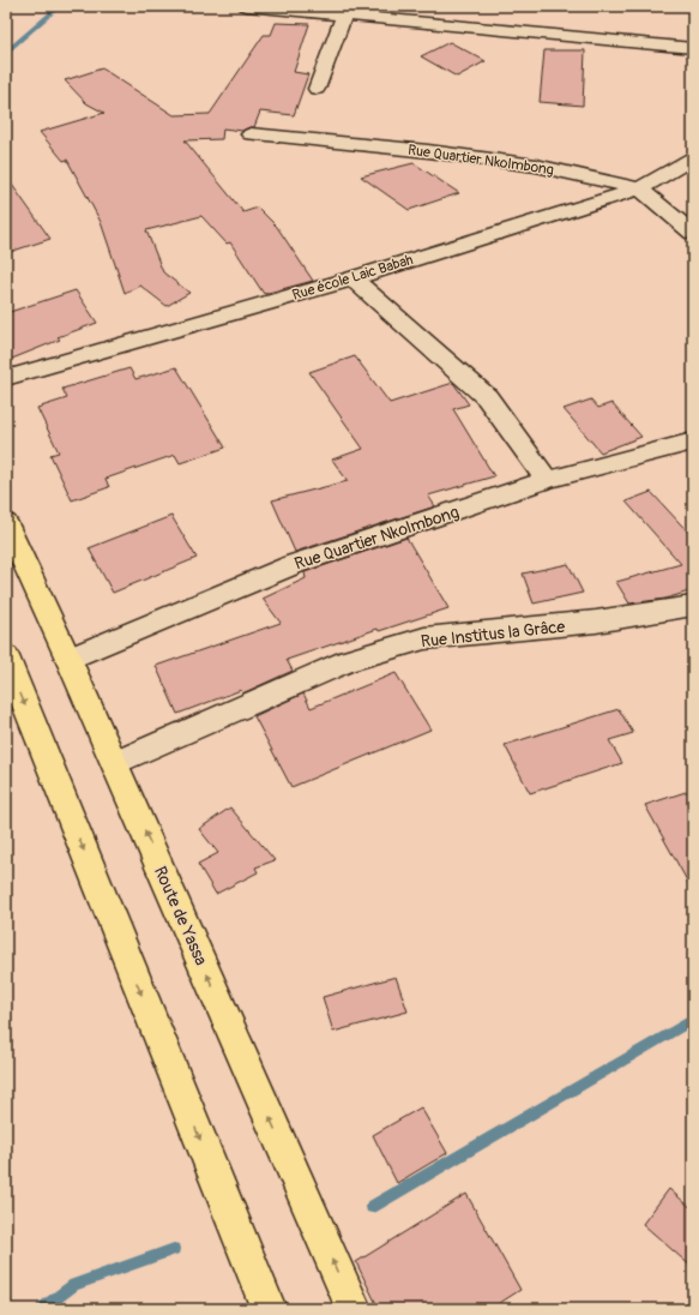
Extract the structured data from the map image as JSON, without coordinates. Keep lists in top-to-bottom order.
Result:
{
  "streets": {
    "main road": ["Route de Yassa"],
    "street": ["Rue Quartier Nkolmbong", "Rue école Laic Babah", "Rue Institus la Grâce"]
  },
  "crossings": [
    ["Rue Quartier Nkolmbong", "Rue école Laic Babah"],
    ["Rue Quartier Nkolmbong", "Route de Yassa"],
    ["Rue Institus la Grâce", "Route de Yassa"]
  ]
}
